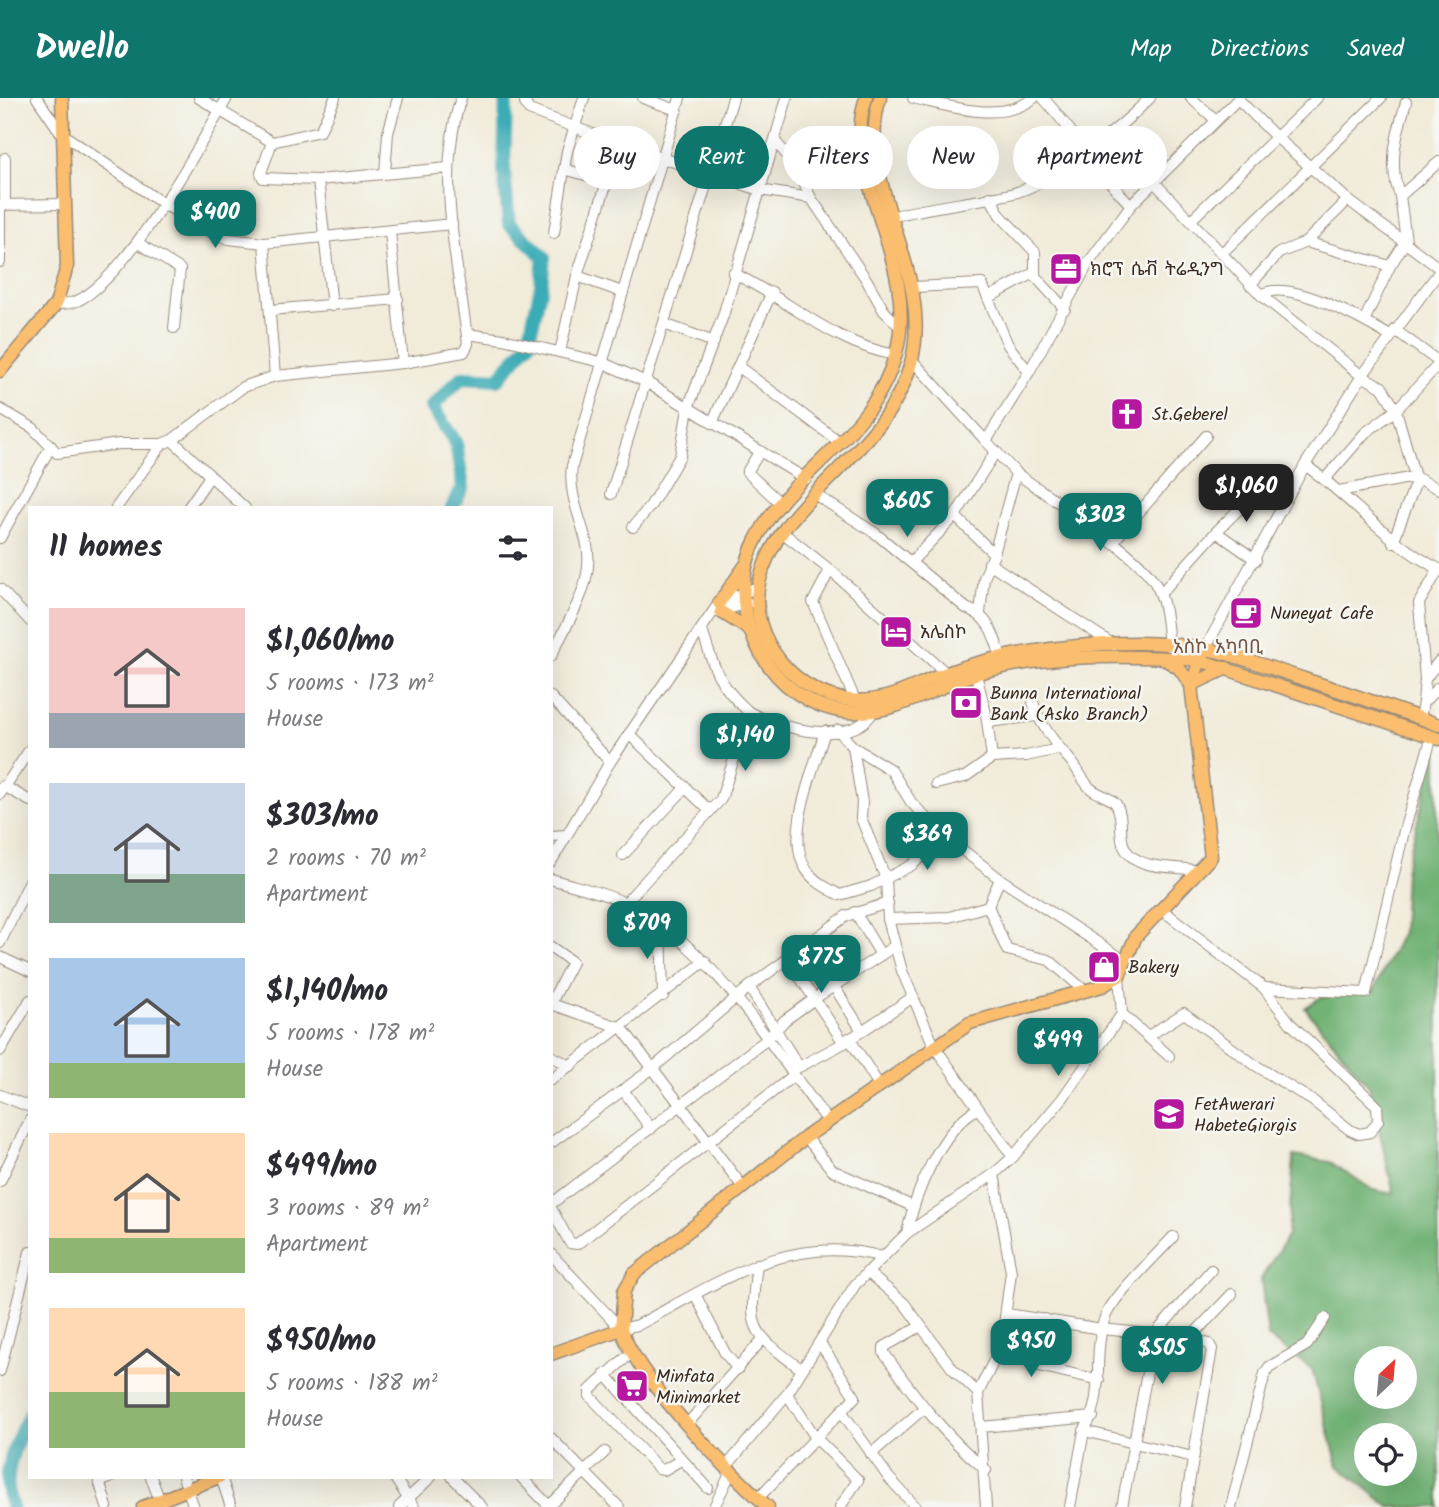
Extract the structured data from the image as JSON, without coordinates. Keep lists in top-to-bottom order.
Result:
{
  "districts": ["አስኮ አካባቢ"],
  "places": {
    "office": ["ክሮፕ ሴቭ ትሬዲንግ"],
    "church": ["St.Geberel"],
    "cafe": ["Nuneyat Cafe"],
    "hotel": ["አሌስኮ"],
    "bank": ["Bunna International Bank (Asko Branch)"],
    "shop": ["Bakery"],
    "school or university": ["FetAwerari HabeteGiorgis"],
    "supermarket": ["Minfata Minimarket"]
  },
  "north": "top right",
  "page": {
    "header": "Dwello",
    "nav": ["Map", "Directions", "Saved"],
    "chip": [
      "Buy",
      "Rent",
      "Filters",
      "New",
      "Apartment"
    ],
    "price": [
      "$400",
      "$1,060",
      "$605",
      "$303",
      "$1,140",
      "$369",
      "$709",
      "$775",
      "$499",
      "$950",
      "$505"
    ],
    "heading": "11 homes",
    "list": [
      {
        "name": "$1,060/mo",
        "note": "5 rooms · 173 m² · House"
      },
      {
        "name": "$303/mo",
        "note": "2 rooms · 70 m² · Apartment"
      },
      {
        "name": "$1,140/mo",
        "note": "5 rooms · 178 m² · House"
      },
      {
        "name": "$499/mo",
        "note": "3 rooms · 89 m² · Apartment"
      },
      {
        "name": "$950/mo",
        "note": "5 rooms · 188 m² · House"
      }
    ]
  }
}
